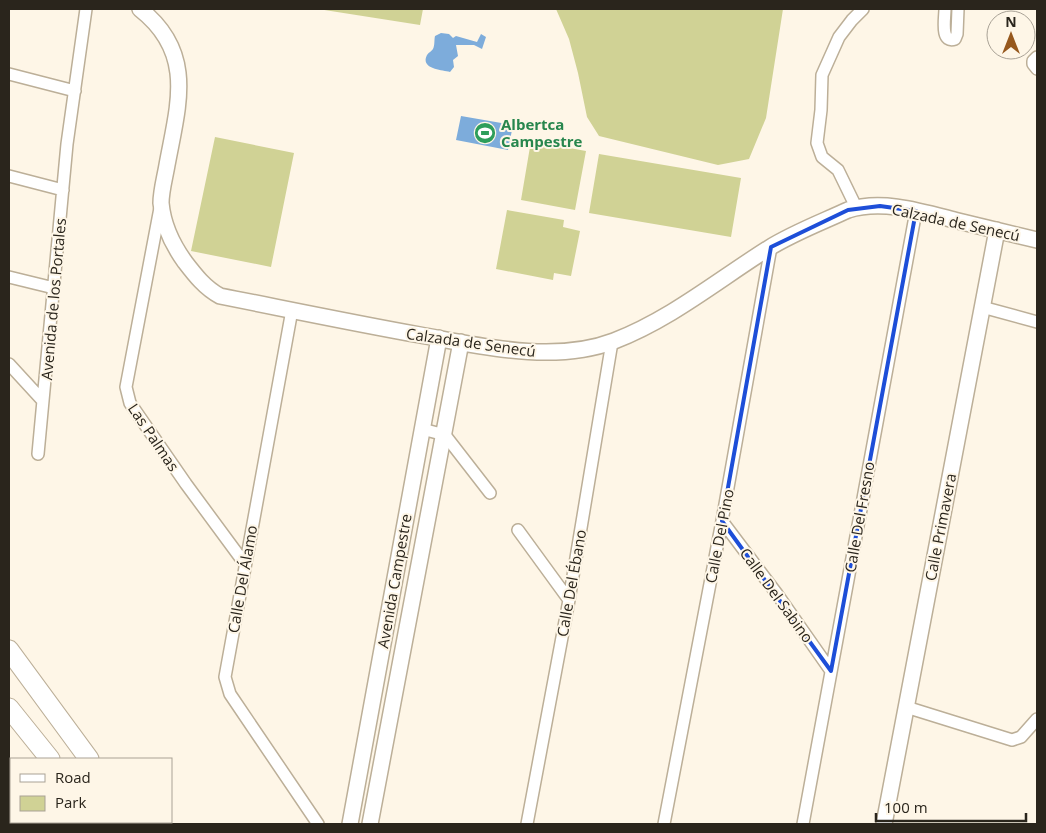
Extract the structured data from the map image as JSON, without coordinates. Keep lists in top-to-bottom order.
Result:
{
  "streets": {
    "street": [
      "Calzada de Senecú",
      "Avenida de los Portales",
      "Las Palmas",
      "Calle Del Fresno",
      "Calle Primavera",
      "Calle Del Pino",
      "Calle Del Álamo",
      "Avenida Campestre",
      "Calle Del Ébano",
      "Calle Del Sabino"
    ]
  },
  "crossings": [
    ["Calzada de Senecú", "Las Palmas"],
    ["Calzada de Senecú", "Calle Del Fresno"],
    ["Calzada de Senecú", "Calle Primavera"],
    ["Calzada de Senecú", "Calle Del Pino"],
    ["Calzada de Senecú", "Calle Del Álamo"],
    ["Calzada de Senecú", "Avenida Campestre"],
    ["Calzada de Senecú", "Calle Del Ébano"],
    ["Las Palmas", "Calle Del Álamo"],
    ["Calle Del Fresno", "Calle Del Sabino"],
    ["Calle Del Pino", "Calle Del Sabino"]
  ],
  "places": {
    "sports": ["Albertca Campestre"]
  },
  "legend": ["Road", "Park"],
  "scale_bar": "100 m",
  "north": "top"
}
